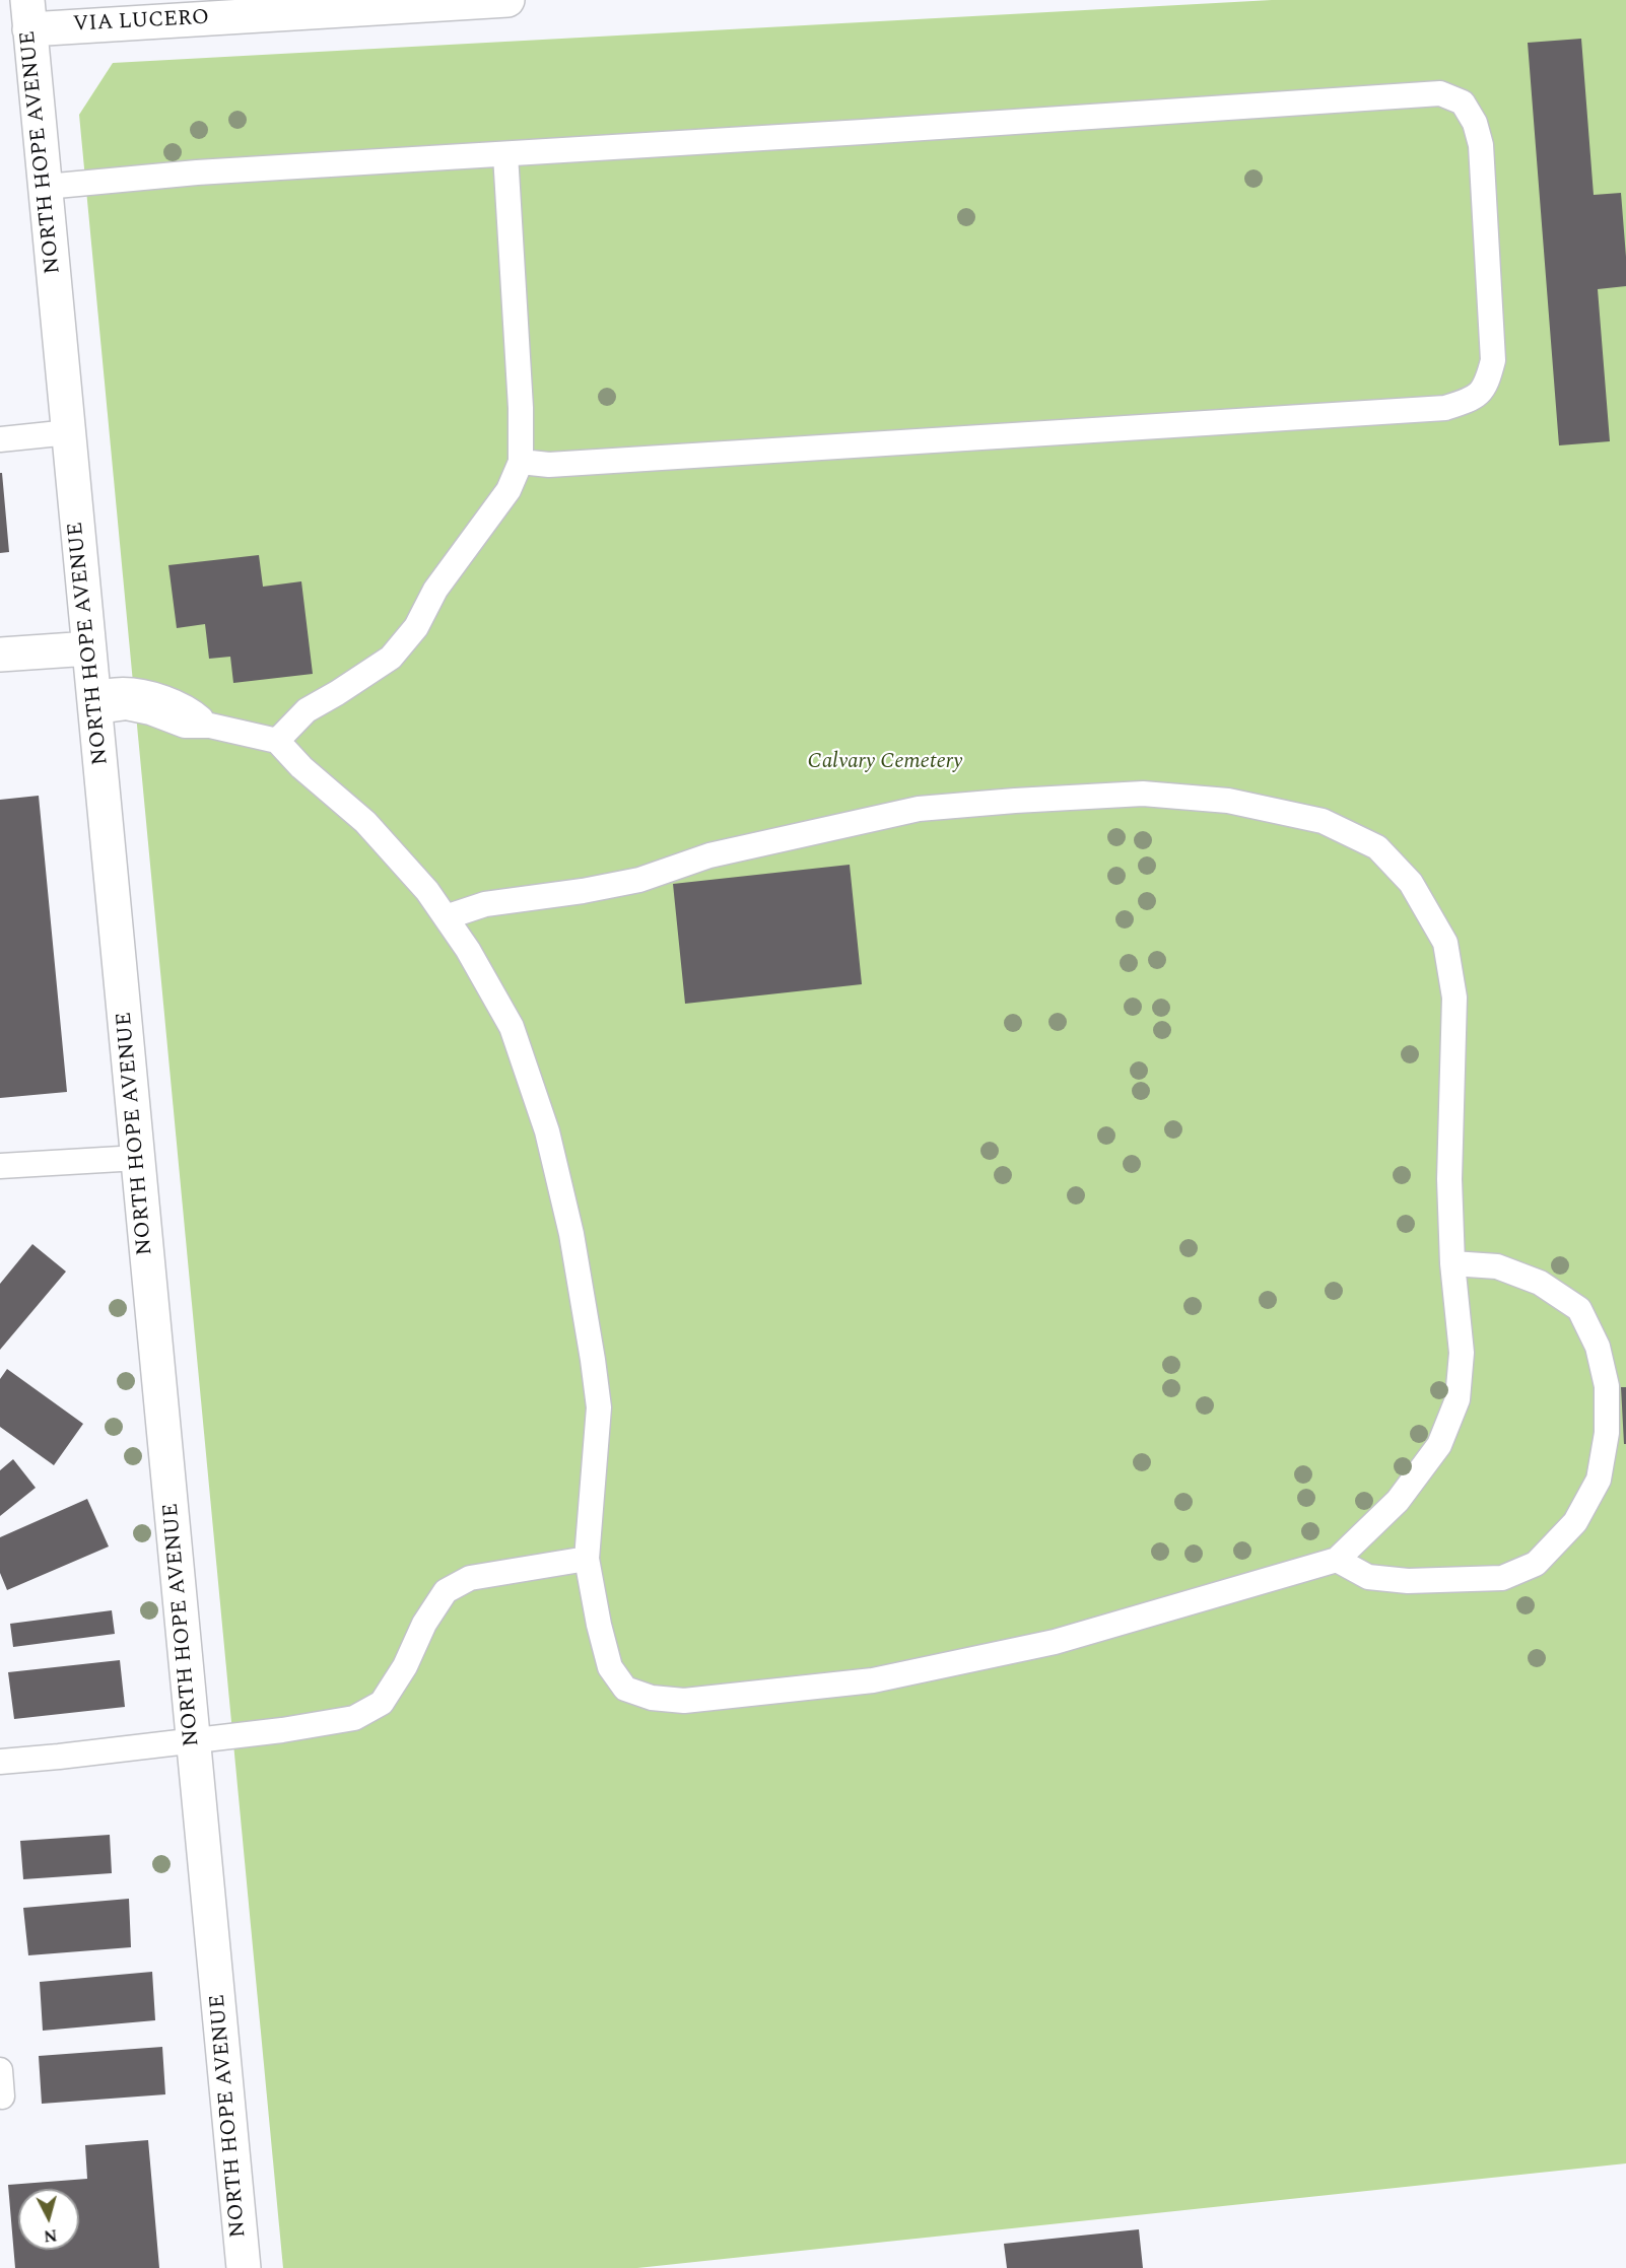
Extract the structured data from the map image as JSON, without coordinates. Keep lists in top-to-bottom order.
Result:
{
  "streets": {
    "street": ["VIA LUCERO", "NORTH HOPE AVENUE"]
  },
  "crossings": [
    ["VIA LUCERO", "NORTH HOPE AVENUE"]
  ],
  "parks": ["Calvary Cemetery"],
  "north": "bottom"
}
